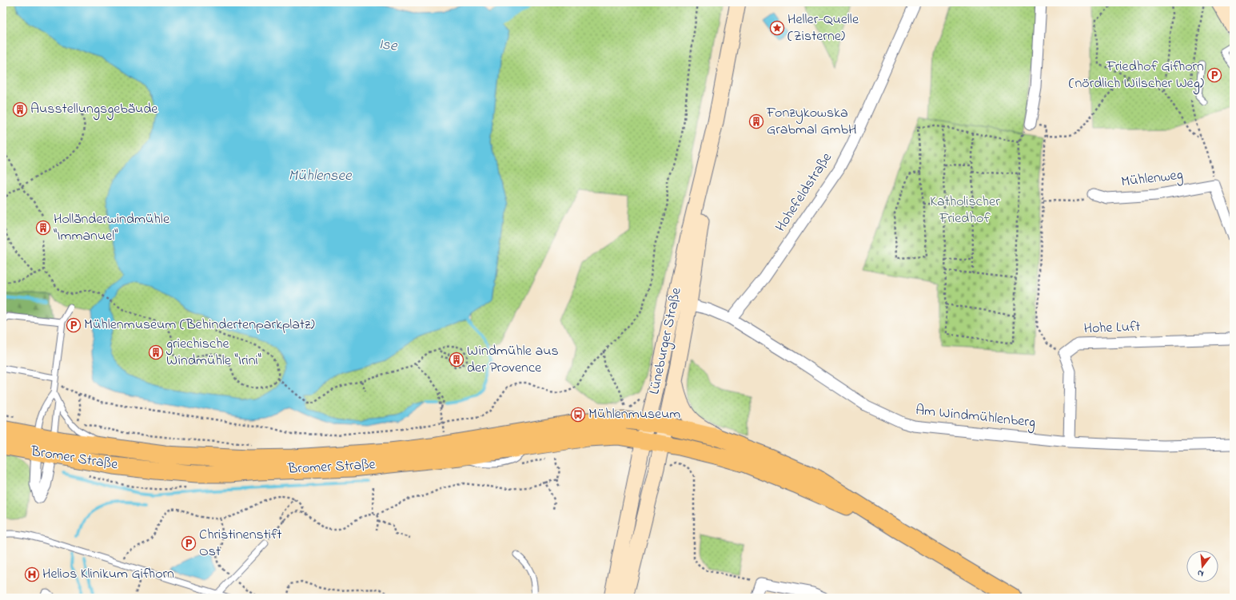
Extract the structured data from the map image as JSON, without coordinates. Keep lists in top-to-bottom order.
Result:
{
  "streets": {
    "main road": ["Bromer Straße"],
    "street": [
      "Mühlenweg",
      "Hohefeldstraße",
      "Hohe Luft",
      "Lüneburger Straße",
      "Am Windmühlenberg"
    ]
  },
  "crossings": [
    ["Hohefeldstraße", "Am Windmühlenberg"],
    ["Lüneburger Straße", "Am Windmühlenberg"],
    ["Lüneburger Straße", "Bromer Straße"]
  ],
  "water": ["Ise", "Mühlensee"],
  "parks": ["Katholischer Friedhof"],
  "places": {
    "place": ["Heller-Quelle (Zisterne)"],
    "parking": ["Friedhof Gifhorn (nördlich Wilscher Weg)", "Mühlenmuseum (Behindertenparkplatz)", "Christinenstift Ost"],
    "building": [
      "Ausstellungsgebäude",
      "Fonzykowska Grabmal GmbH",
      "Holländerwindmühle \"Immanuel\"",
      "griechische Windmühle \"Irini\"",
      "Windmühle aus der Provence"
    ],
    "bus stop": ["Mühlenmuseum"],
    "hospital": ["Helios Klinikum Gifhorn"]
  },
  "north": "bottom"
}
